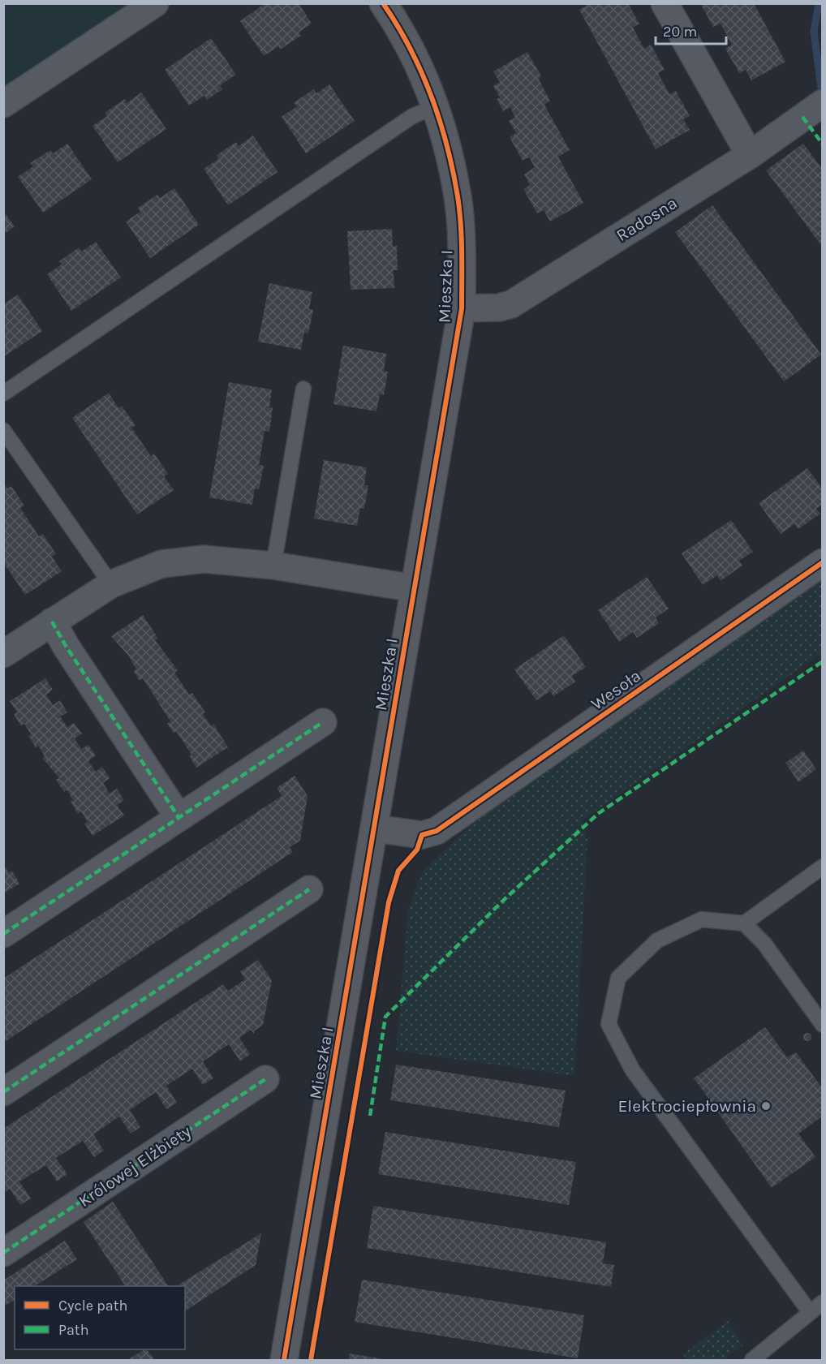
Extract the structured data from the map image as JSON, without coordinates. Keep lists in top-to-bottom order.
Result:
{
  "streets": {
    "street": [
      "Radosna",
      "Mieszka I",
      "Wesoła",
      "Królowej Elżbiety"
    ]
  },
  "crossings": [
    ["Radosna", "Mieszka I"],
    ["Mieszka I", "Wesoła"]
  ],
  "places": ["Elektrociepłownia"],
  "legend": ["Cycle path", "Path"],
  "scale_bar": "20 m"
}
